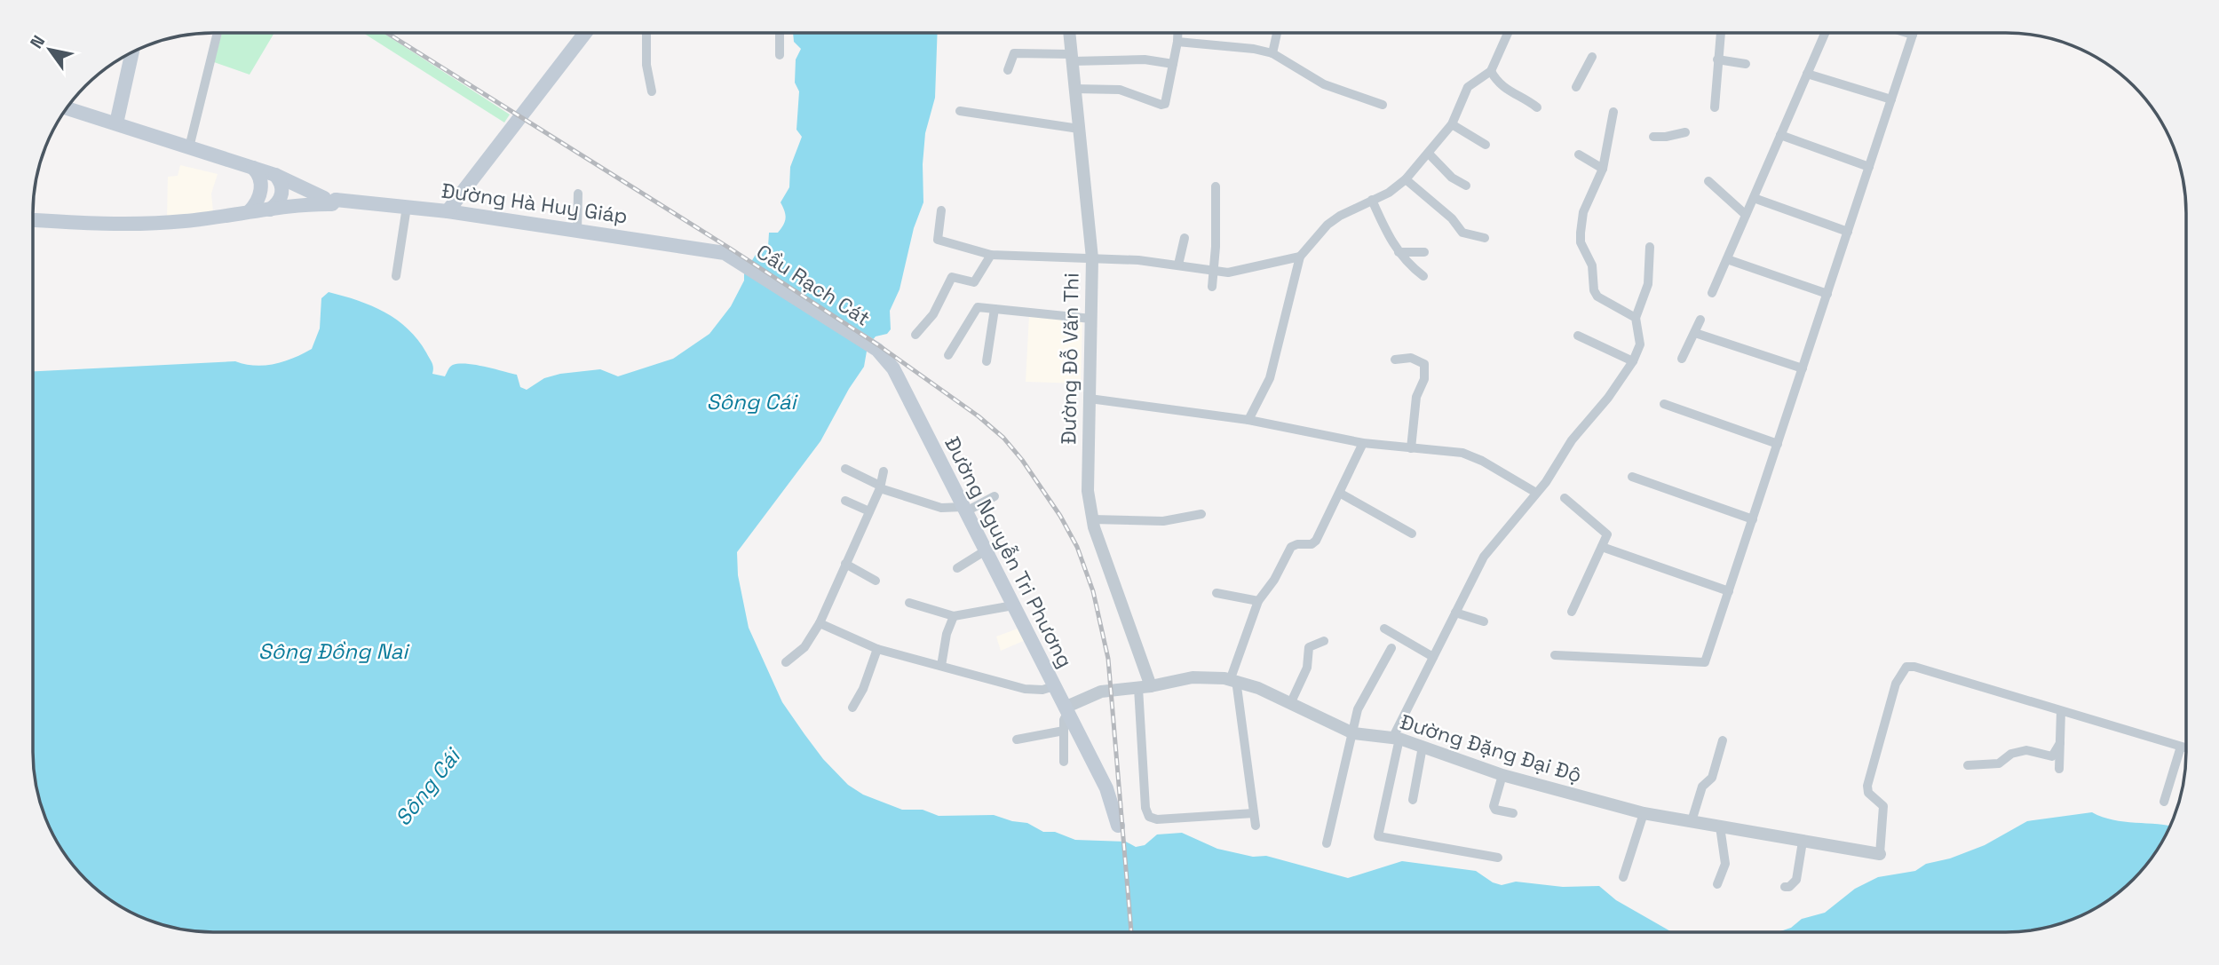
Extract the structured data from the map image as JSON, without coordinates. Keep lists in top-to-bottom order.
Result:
{
  "streets": {
    "main road": ["Đường Hà Huy Giáp", "Cầu Rạch Cát", "Đường Nguyễn Tri Phương"],
    "street": ["Đường Đỗ Văn Thi", "Đường Đặng Đại Độ"]
  },
  "crossings": [
    ["Đường Hà Huy Giáp", "Cầu Rạch Cát"],
    ["Cầu Rạch Cát", "Đường Nguyễn Tri Phương"],
    ["Đường Đỗ Văn Thi", "Đường Đặng Đại Độ"],
    ["Đường Nguyễn Tri Phương", "Đường Đặng Đại Độ"]
  ],
  "water": ["Sông Cái", "Sông Đồng Nai"],
  "north": "top left"
}
